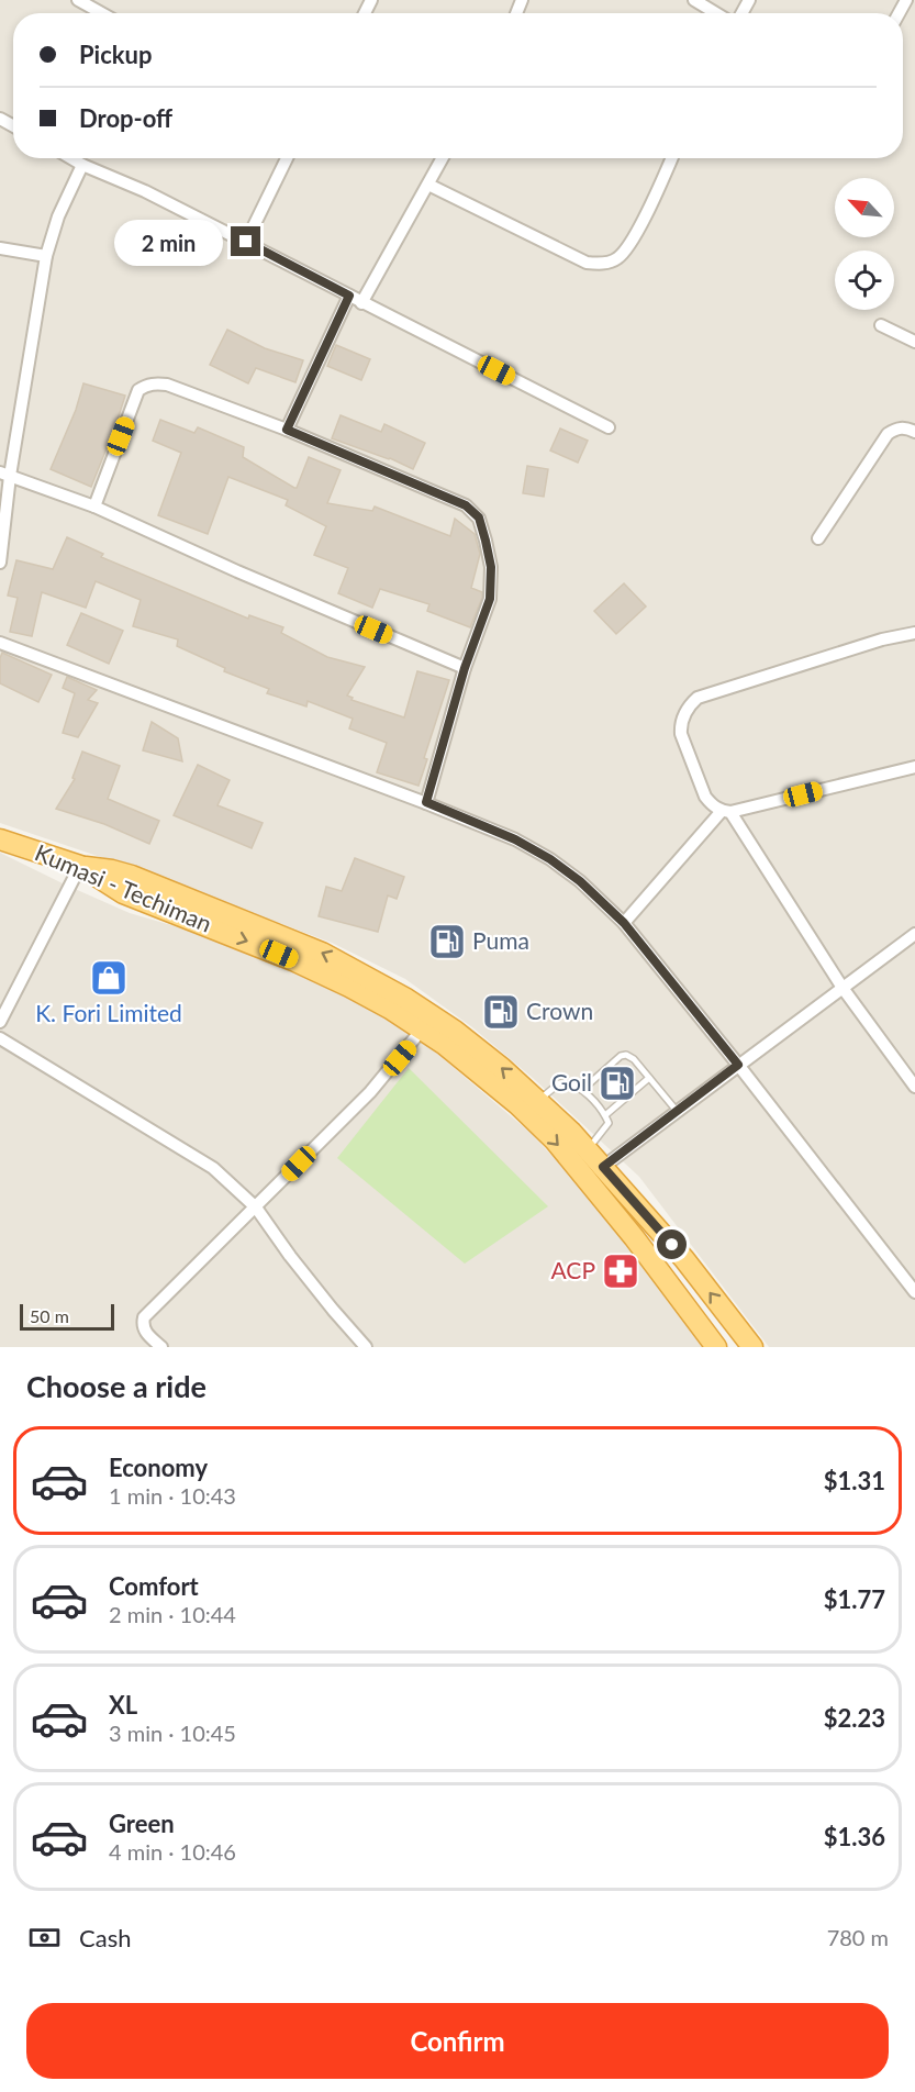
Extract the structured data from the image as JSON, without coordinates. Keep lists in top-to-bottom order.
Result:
{
  "streets": {
    "highway": ["Kumasi - Techiman"]
  },
  "places": {
    "fuel station": ["Puma", "Crown", "Goil"],
    "shop": ["K. Fori Limited"],
    "pharmacy": ["ACP"]
  },
  "scale_bar": "50 m",
  "north": "top left",
  "page": {
    "banner": ["Pickup", "Drop-off"],
    "bubble": "2 min",
    "scale": "50 m",
    "heading": "Choose a ride",
    "list": [
      {
        "name": "Economy",
        "note": "1 min · 10:43",
        "value": "$1.31"
      },
      {
        "name": "Comfort",
        "note": "2 min · 10:44",
        "value": "$1.77"
      },
      {
        "name": "XL",
        "note": "3 min · 10:45",
        "value": "$2.23"
      },
      {
        "name": "Green",
        "note": "4 min · 10:46",
        "value": "$1.36"
      }
    ],
    "pay": ["Cash", "780 m"],
    "buttons": "Confirm"
  }
}
